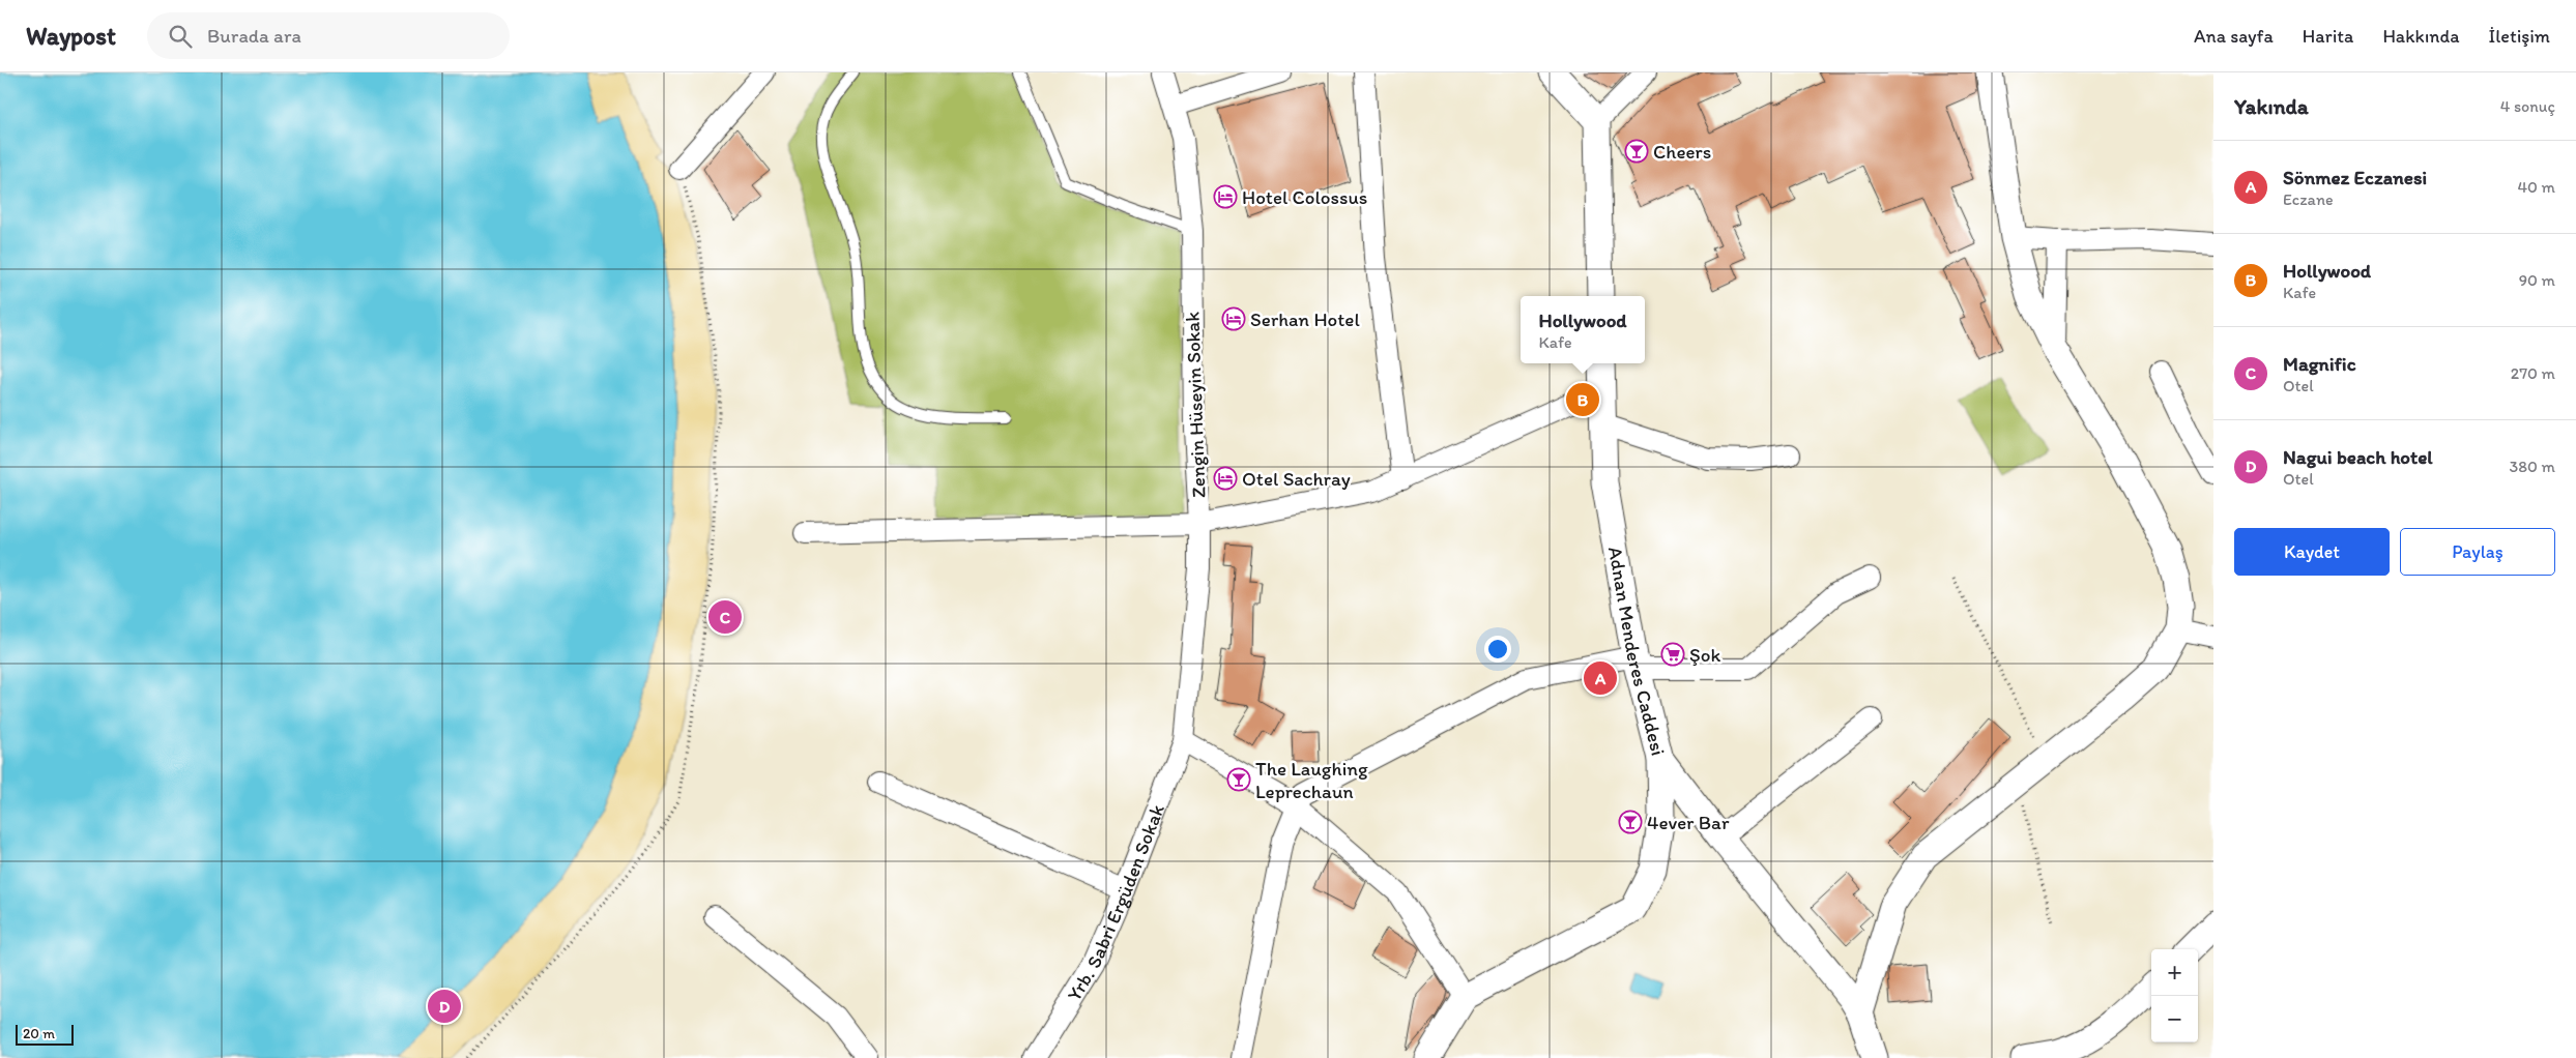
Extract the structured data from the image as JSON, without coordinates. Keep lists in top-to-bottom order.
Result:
{
  "streets": {
    "street": ["Zengin Hüseyin Sokak", "Adnan Menderes Caddesi", "Yrb. Sabri Ergüden Sokak"]
  },
  "crossings": [
    ["Zengin Hüseyin Sokak", "Yrb. Sabri Ergüden Sokak"]
  ],
  "places": {
    "bar": ["Cheers", "The Laughing Leprechaun", "4ever Bar"],
    "hotel": ["Hotel Colossus", "Serhan Hotel", "Otel Sachray"],
    "supermarket": ["Şok"]
  },
  "scale_bar": "20 m",
  "page": {
    "header": "Waypost",
    "search": "Burada ara",
    "nav": [
      "Ana sayfa",
      "Harita",
      "Hakkında",
      "İletişim"
    ],
    "heading": ["Yakında", "4 sonuç"],
    "list": [
      {
        "mark": "A",
        "name": "Sönmez Eczanesi",
        "note": "Eczane",
        "value": "40 m"
      },
      {
        "mark": "B",
        "name": "Hollywood",
        "note": "Kafe",
        "value": "90 m"
      },
      {
        "mark": "C",
        "name": "Magnific",
        "note": "Otel",
        "value": "270 m"
      },
      {
        "mark": "D",
        "name": "Nagui beach hotel",
        "note": "Otel",
        "value": "380 m"
      }
    ],
    "popup": ["Hollywood", "Kafe"],
    "pins": [
      "B",
      "C",
      "A",
      "D"
    ],
    "buttons": ["Kaydet", "Paylaş"],
    "map_buttons": ["+", "−"],
    "scale": "20 m"
  }
}
